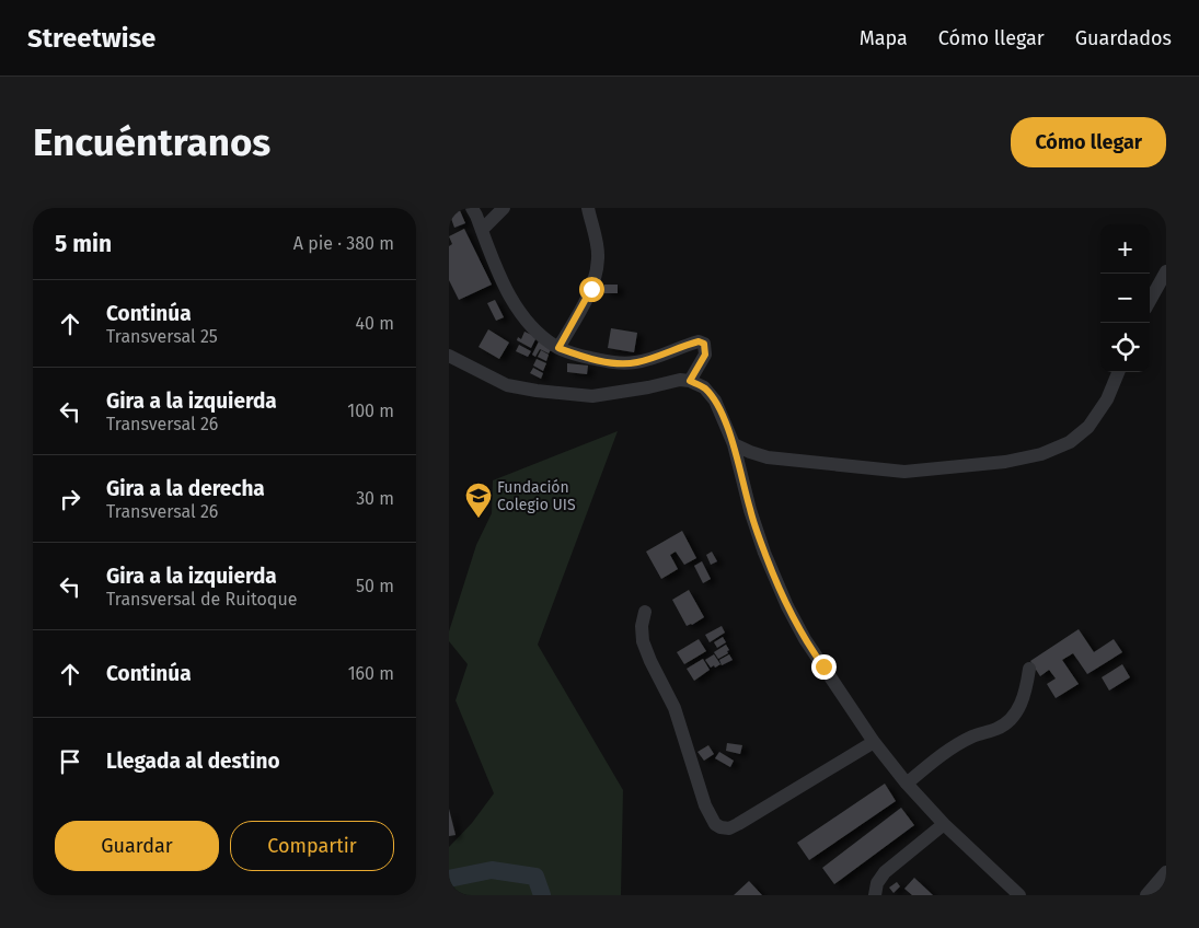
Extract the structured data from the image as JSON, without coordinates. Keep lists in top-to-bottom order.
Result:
{
  "places": {
    "school or university": ["Fundación Colegio UIS"]
  },
  "page": {
    "header": "Streetwise",
    "nav": ["Mapa", "Cómo llegar", "Guardados"],
    "buttons": [
      "Cómo llegar",
      ["Guardar", "Compartir"]
    ],
    "title": "Encuéntranos",
    "heading": ["5 min", "A pie · 380 m"],
    "map_buttons": ["+", "−"],
    "list": [
      ["Continúa", "Transversal 25", "40 m"],
      ["Gira a la izquierda", "Transversal 26", "100 m"],
      ["Gira a la derecha", "Transversal 26", "30 m"],
      ["Gira a la izquierda", "Transversal de Ruitoque", "50 m"],
      ["Continúa", "160 m"],
      "Llegada al destino"
    ]
  }
}
